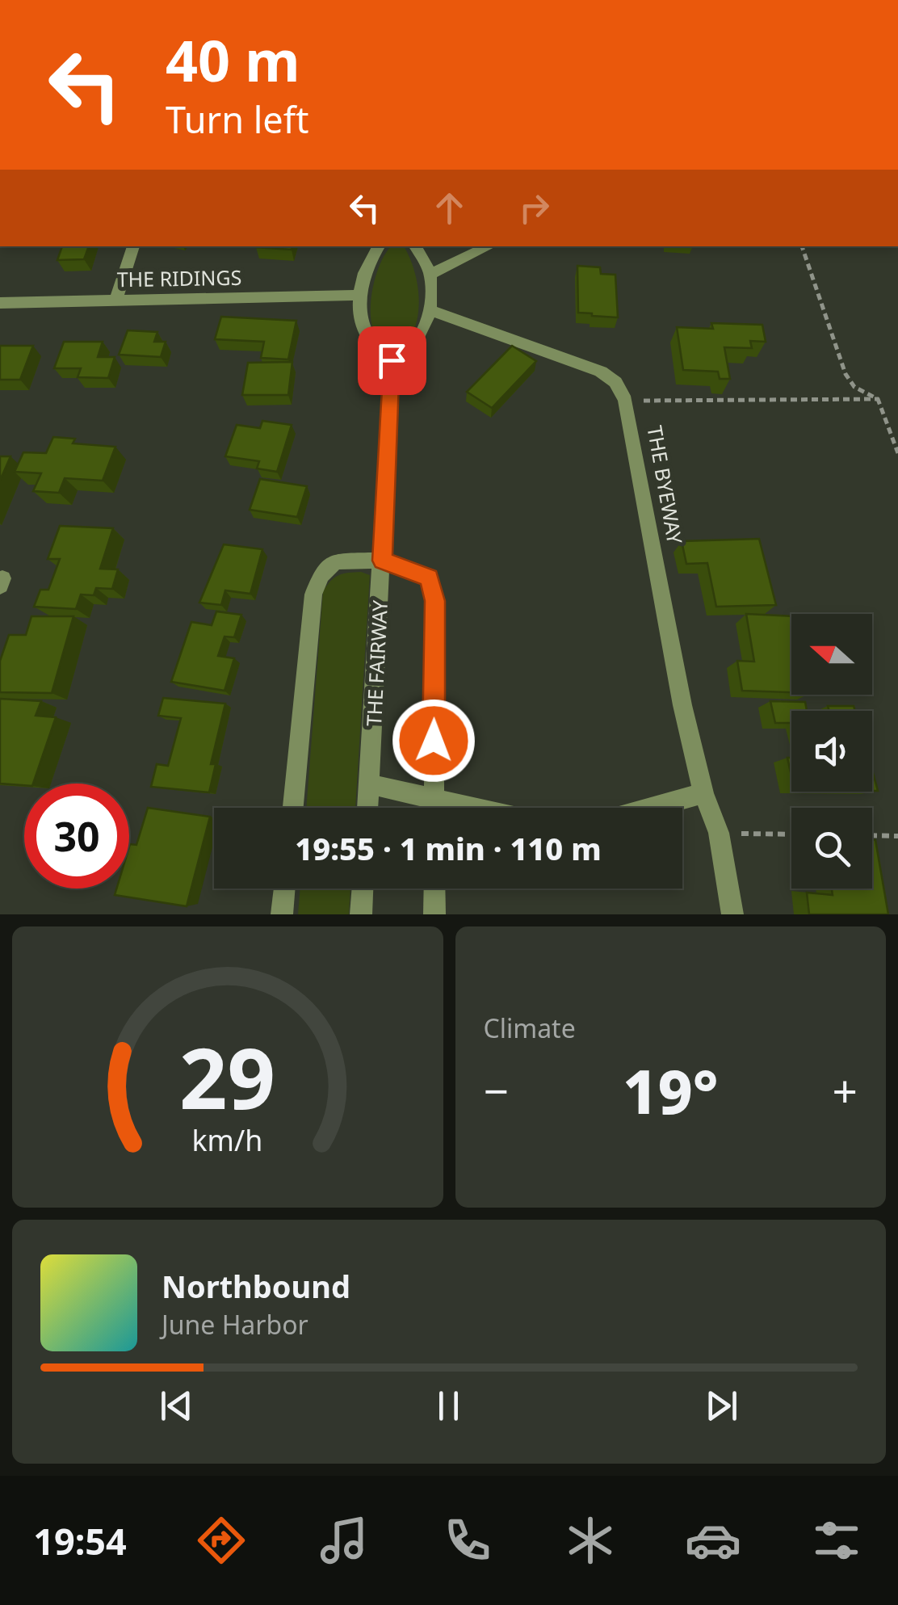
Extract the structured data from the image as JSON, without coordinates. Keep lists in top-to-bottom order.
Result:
{
  "streets": {
    "street": ["THE RIDINGS", "THE BYEWAY", "THE FAIRWAY"]
  },
  "north": "left",
  "page": {
    "turn": ["40 m", "Turn left"],
    "limit": "30",
    "trip": "19:55 · 1 min · 110 m",
    "tile": "Climate",
    "heat": ["−", "19°", "+"],
    "song": ["Northbound", "June Harbor"],
    "tabs": "19:54",
    "gauge": ["29", "km/h"]
  }
}
